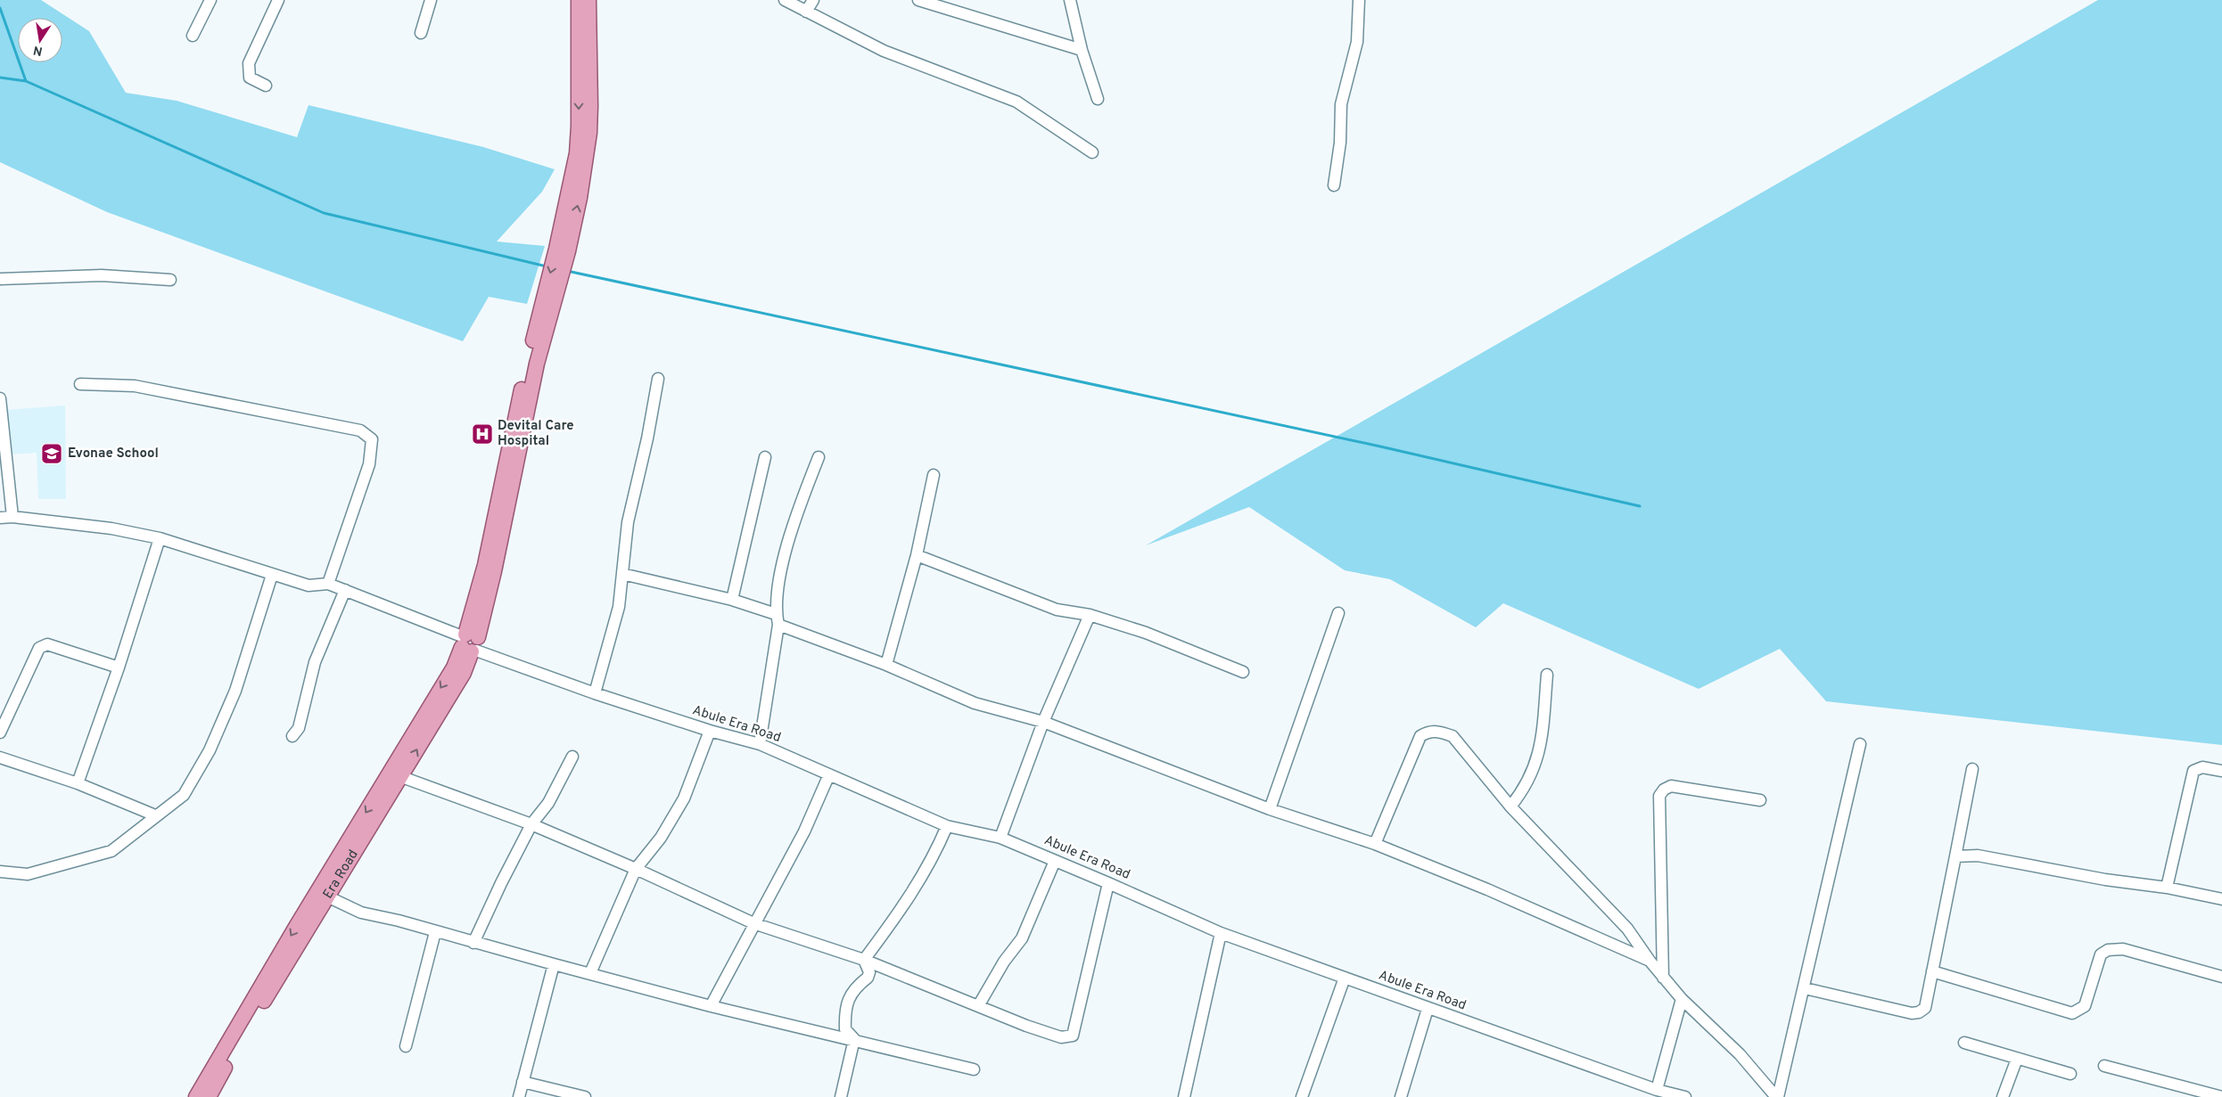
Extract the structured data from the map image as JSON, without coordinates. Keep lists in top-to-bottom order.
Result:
{
  "streets": {
    "main road": ["Era Road"],
    "street": ["Abule Era Road"]
  },
  "crossings": [
    ["Abule Era Road", "Era Road"]
  ],
  "places": {
    "hospital": ["Devital Care Hospital"],
    "school or university": ["Evonae School"]
  },
  "north": "bottom"
}
